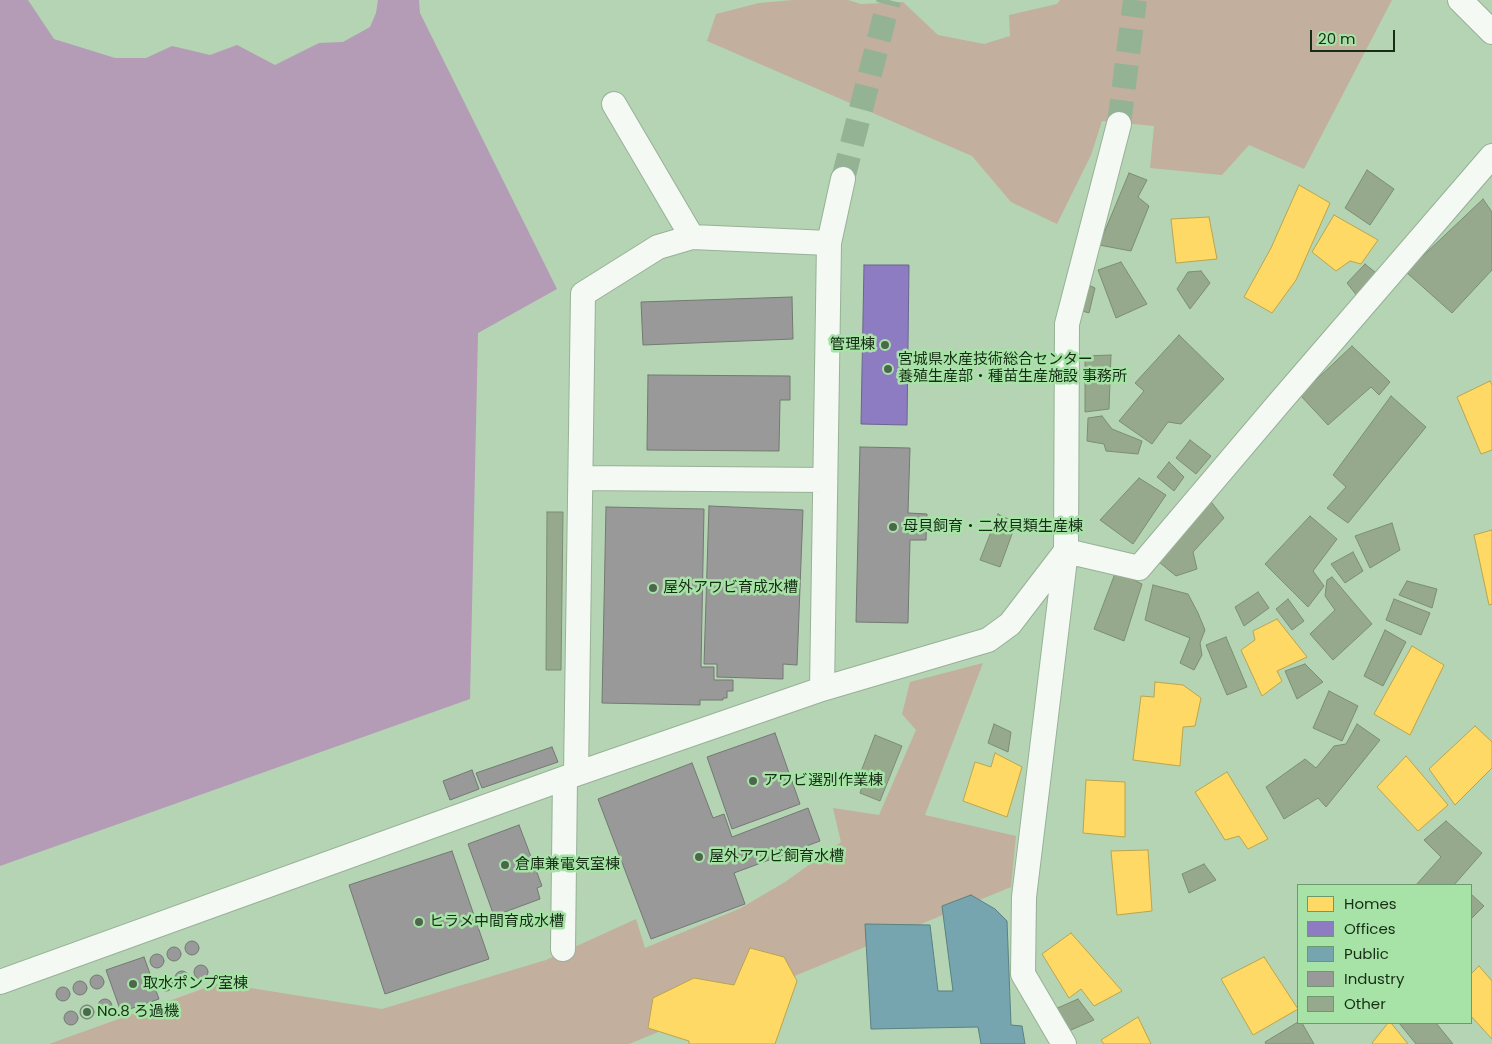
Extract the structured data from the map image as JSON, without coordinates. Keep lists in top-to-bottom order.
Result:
{
  "places": [
    "管理棟",
    "宮城県水産技術総合センター 養殖生産部・種苗生産施設 事務所",
    "母貝飼育・二枚貝類生産棟",
    "屋外アワビ育成水槽",
    "アワビ選別作業棟",
    "屋外アワビ飼育水槽",
    "倉庫兼電気室棟",
    "ヒラメ中間育成水槽",
    "取水ポンプ室棟",
    "No.8 ろ過機"
  ],
  "legend": [
    "Homes",
    "Offices",
    "Public",
    "Industry",
    "Other"
  ],
  "scale_bar": "20 m"
}
